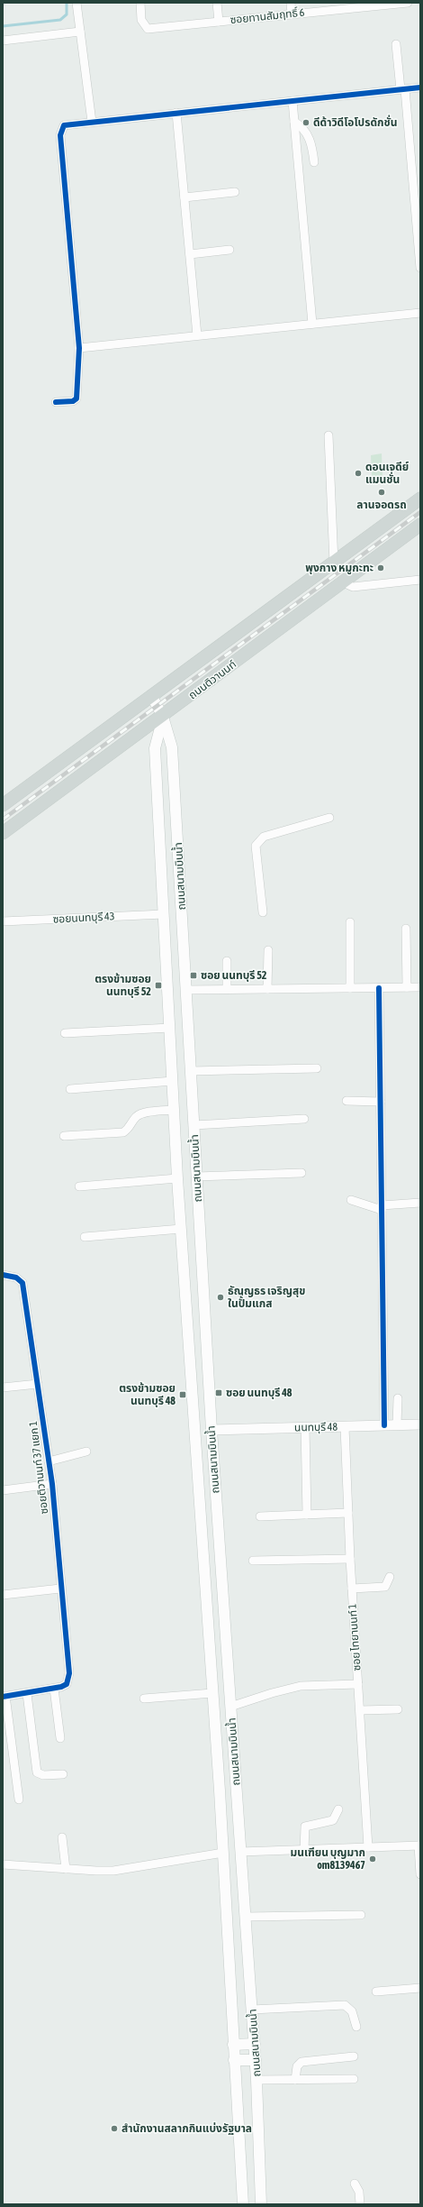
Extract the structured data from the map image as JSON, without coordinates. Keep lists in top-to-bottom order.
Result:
{
  "streets": {
    "main road": ["ถนนติวานนท์", "ถนนสนามบินน้ำ"],
    "street": [
      "ซอยทานสัมฤทธิ์ 6",
      "ซอยนนทบุรี 43",
      "นนทบุรี 48",
      "ซอยติวานนท์ 37 แยก 1",
      "ซอย ไทยานนท์ 1"
    ]
  },
  "crossings": [
    ["ถนนติวานนท์", "ถนนสนามบินน้ำ"],
    ["ถนนสนามบินน้ำ", "ซอยนนทบุรี 43"],
    ["ถนนสนามบินน้ำ", "นนทบุรี 48"],
    ["นนทบุรี 48", "ซอย ไทยานนท์ 1"]
  ],
  "places": {
    "other": [
      "ดีด้าวิดีโอโปรดักชั่น",
      "ดอนเจดีย์ แมนชั่น",
      "ลานจอดรถ",
      "พุงกาง หมูกะทะ",
      "ธัญญธร เจริญสุข ในปั้มแกส",
      "มนเฑียน บุญมาก om8139467",
      "สำนักงานสลากกินแบ่งรัฐบาล"
    ],
    "transit": [
      "ซอย นนทบุรี 52",
      "ตรงข้ามซอย นนทบุรี 52",
      "ซอย นนทบุรี 48",
      "ตรงข้ามซอย นนทบุรี 48"
    ]
  }
}
